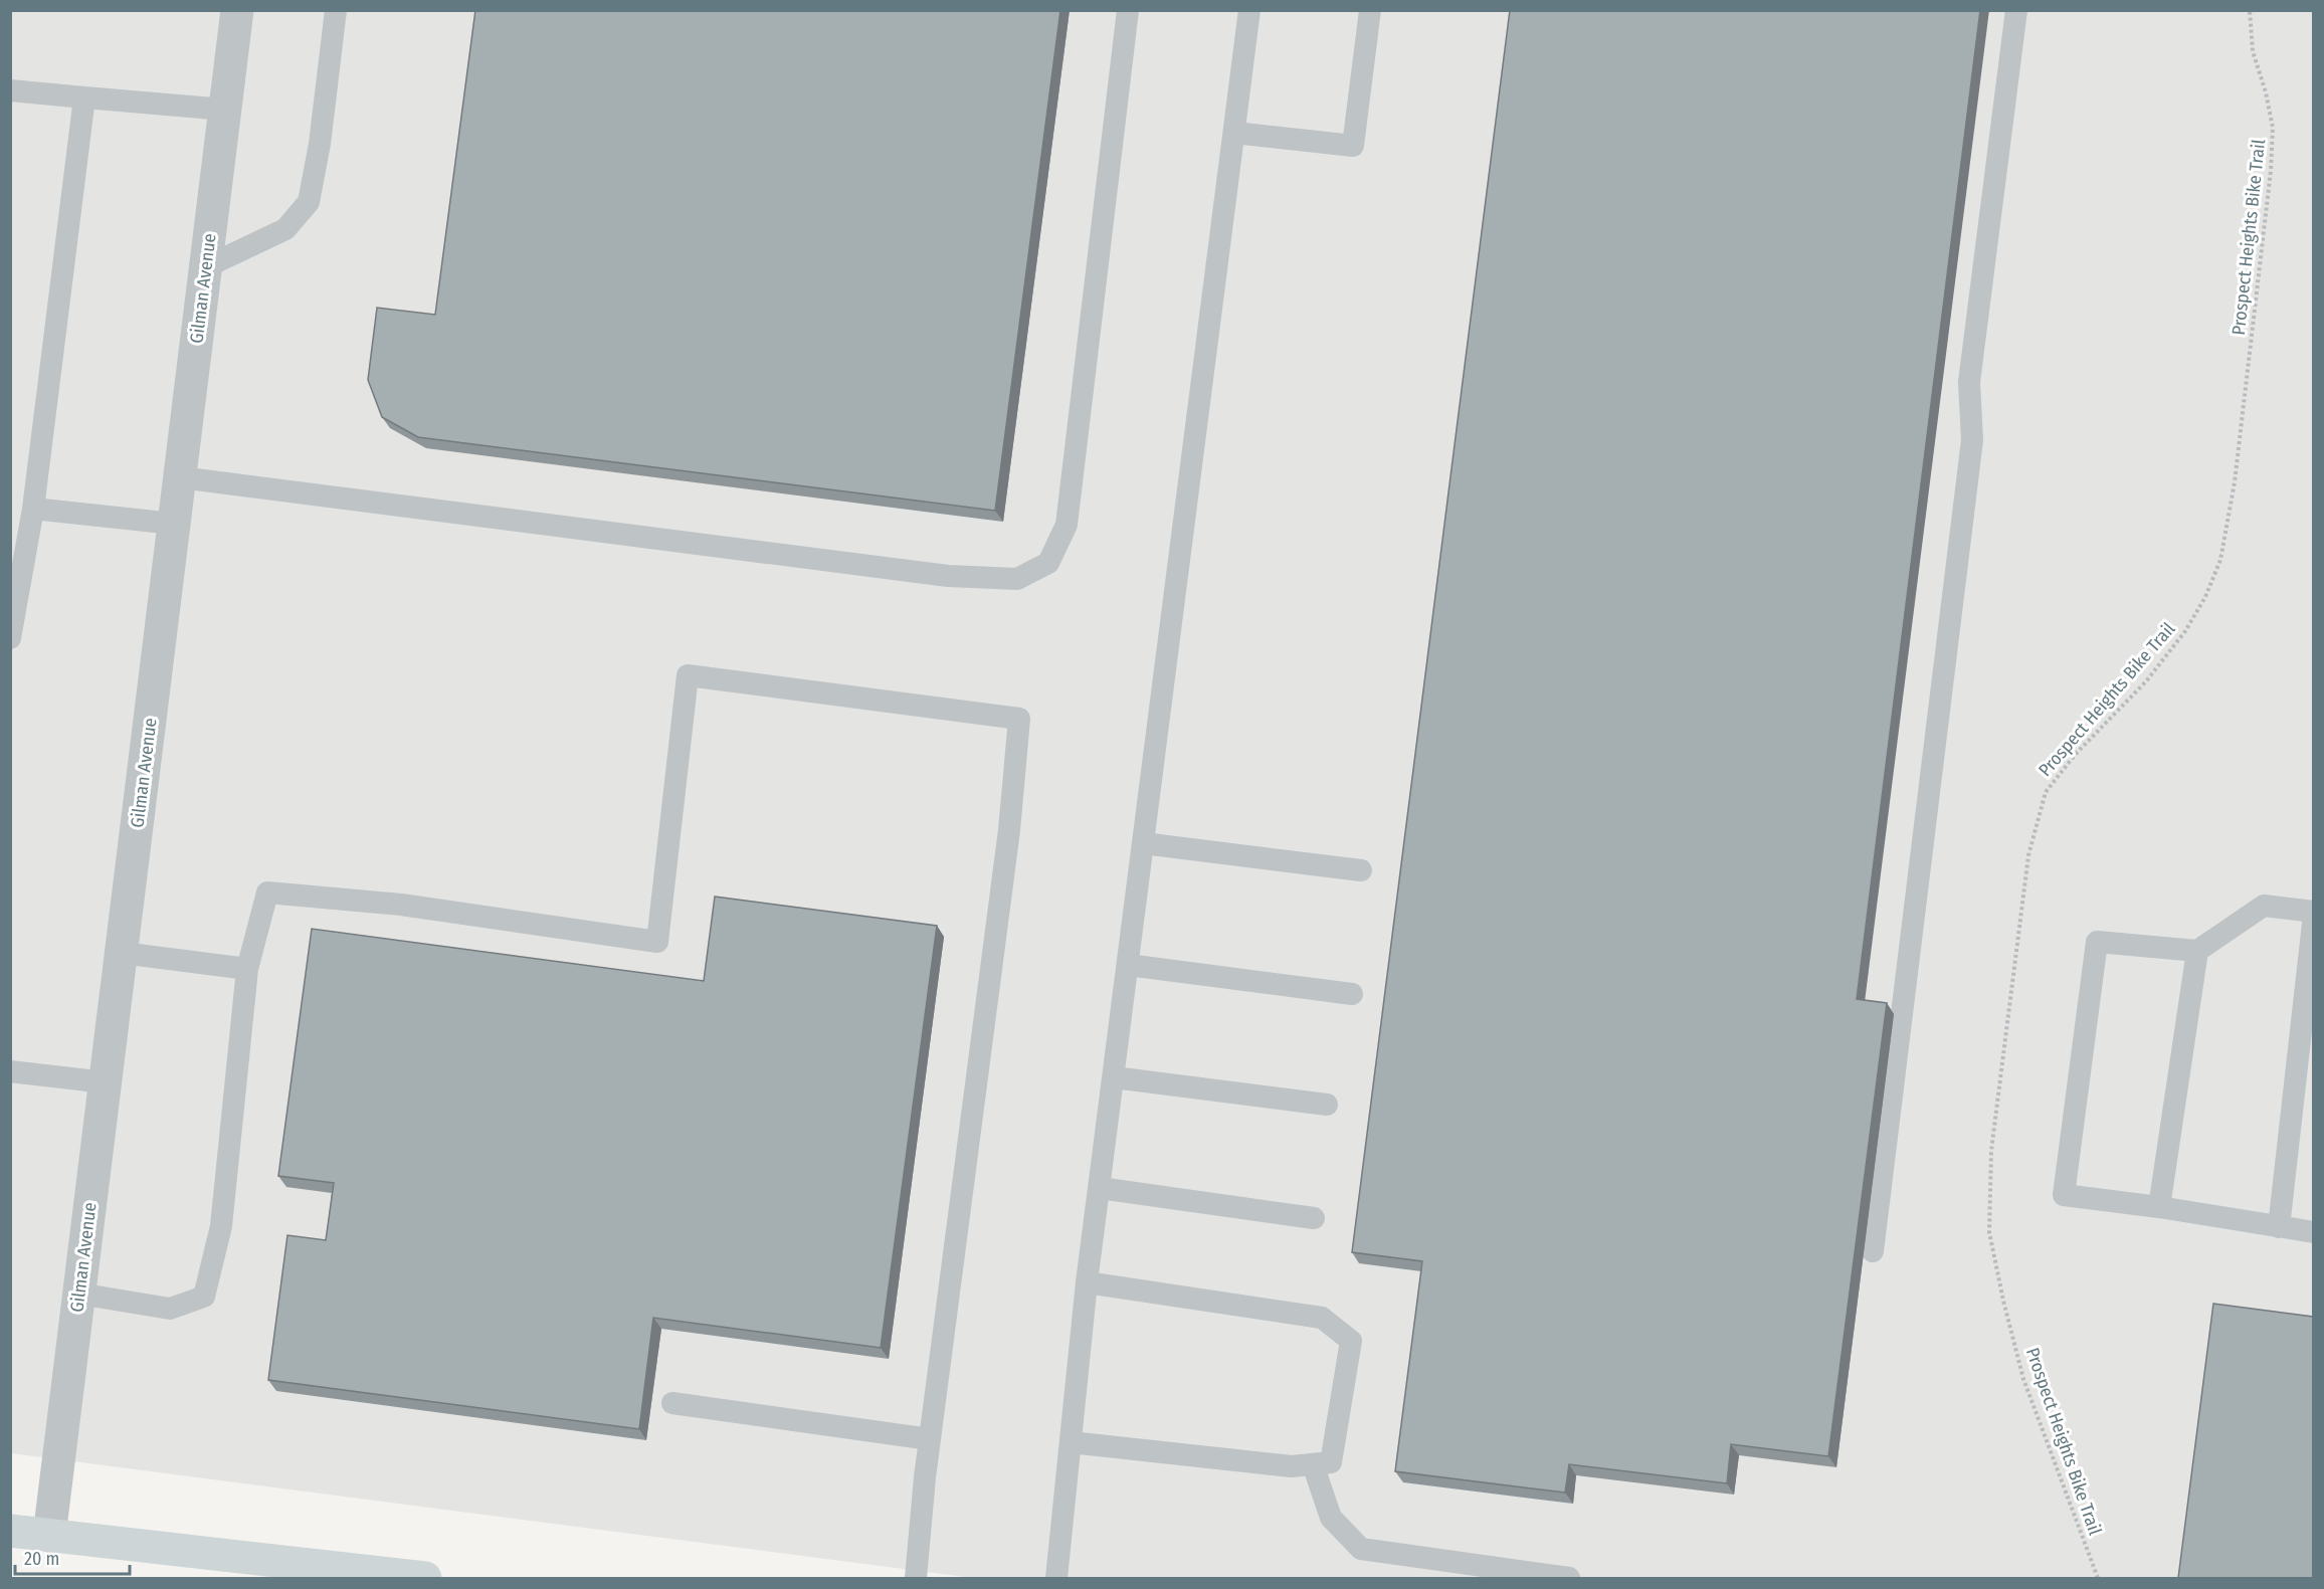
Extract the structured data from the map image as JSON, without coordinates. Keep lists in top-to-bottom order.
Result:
{
  "streets": {
    "street": ["Gilman Avenue"],
    "path": ["Prospect Heights Bike Trail"]
  },
  "scale_bar": "20 m"
}
